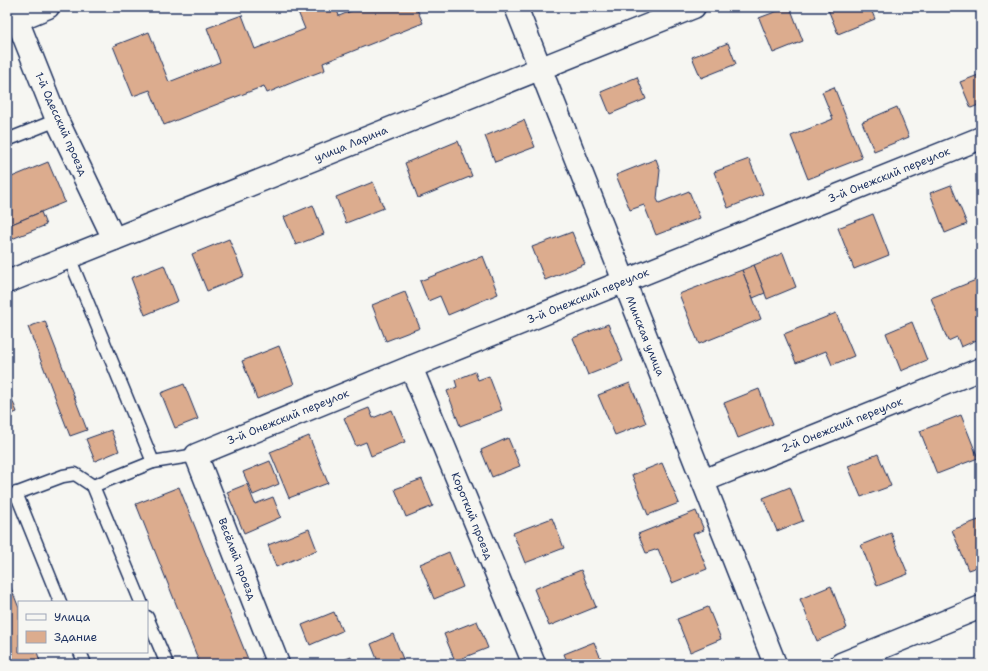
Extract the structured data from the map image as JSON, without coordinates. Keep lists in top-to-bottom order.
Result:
{
  "streets": {
    "street": [
      "1-й Одесский проезд",
      "улица Ларина",
      "3-й Онежский переулок",
      "Минская улица",
      "2-й Онежский переулок",
      "Короткий проезд",
      "Весёлый проезд"
    ]
  },
  "crossings": [
    ["1-й Одесский проезд", "улица Ларина"],
    ["улица Ларина", "Минская улица"],
    ["3-й Онежский переулок", "Минская улица"],
    ["3-й Онежский переулок", "Короткий проезд"],
    ["3-й Онежский переулок", "Весёлый проезд"],
    ["Минская улица", "2-й Онежский переулок"]
  ],
  "legend": ["Улица", "Здание"]
}
